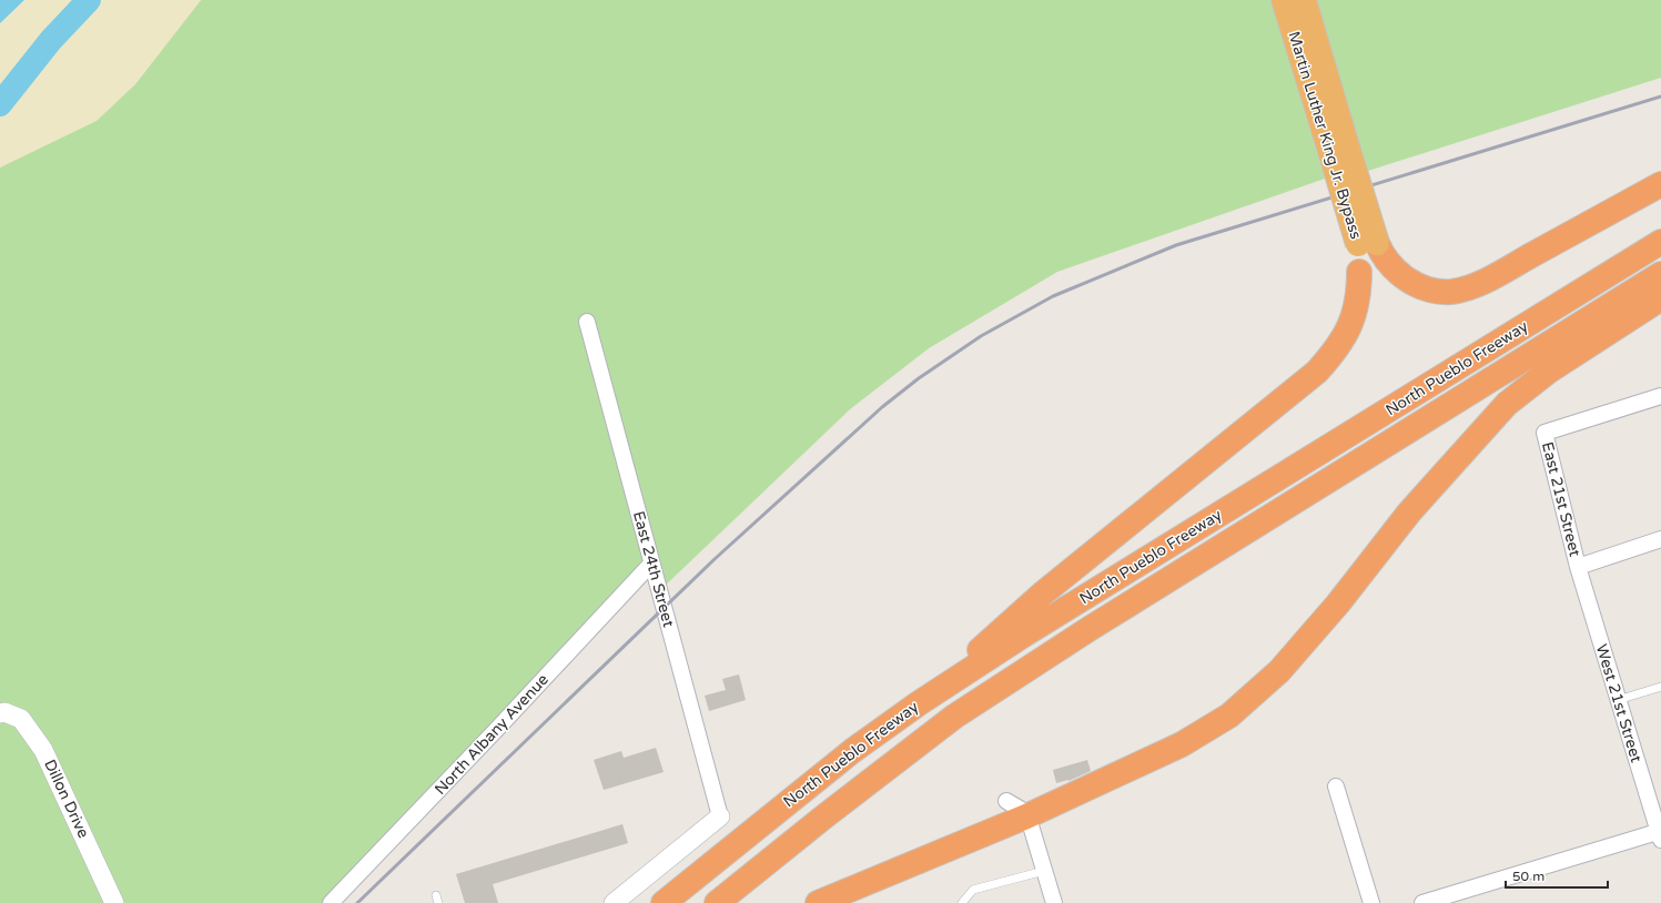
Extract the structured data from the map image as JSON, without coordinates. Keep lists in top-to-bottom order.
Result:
{
  "streets": {
    "highway": ["Martin Luther King Jr. Bypass", "North Pueblo Freeway"],
    "street": [
      "East 21st Street",
      "East 24th Street",
      "West 21st Street",
      "North Albany Avenue",
      "Dillon Drive"
    ]
  },
  "crossings": [
    ["Martin Luther King Jr. Bypass", "North Pueblo Freeway"],
    ["East 21st Street", "West 21st Street"],
    ["East 24th Street", "North Albany Avenue"]
  ],
  "scale_bar": "50 m"
}
